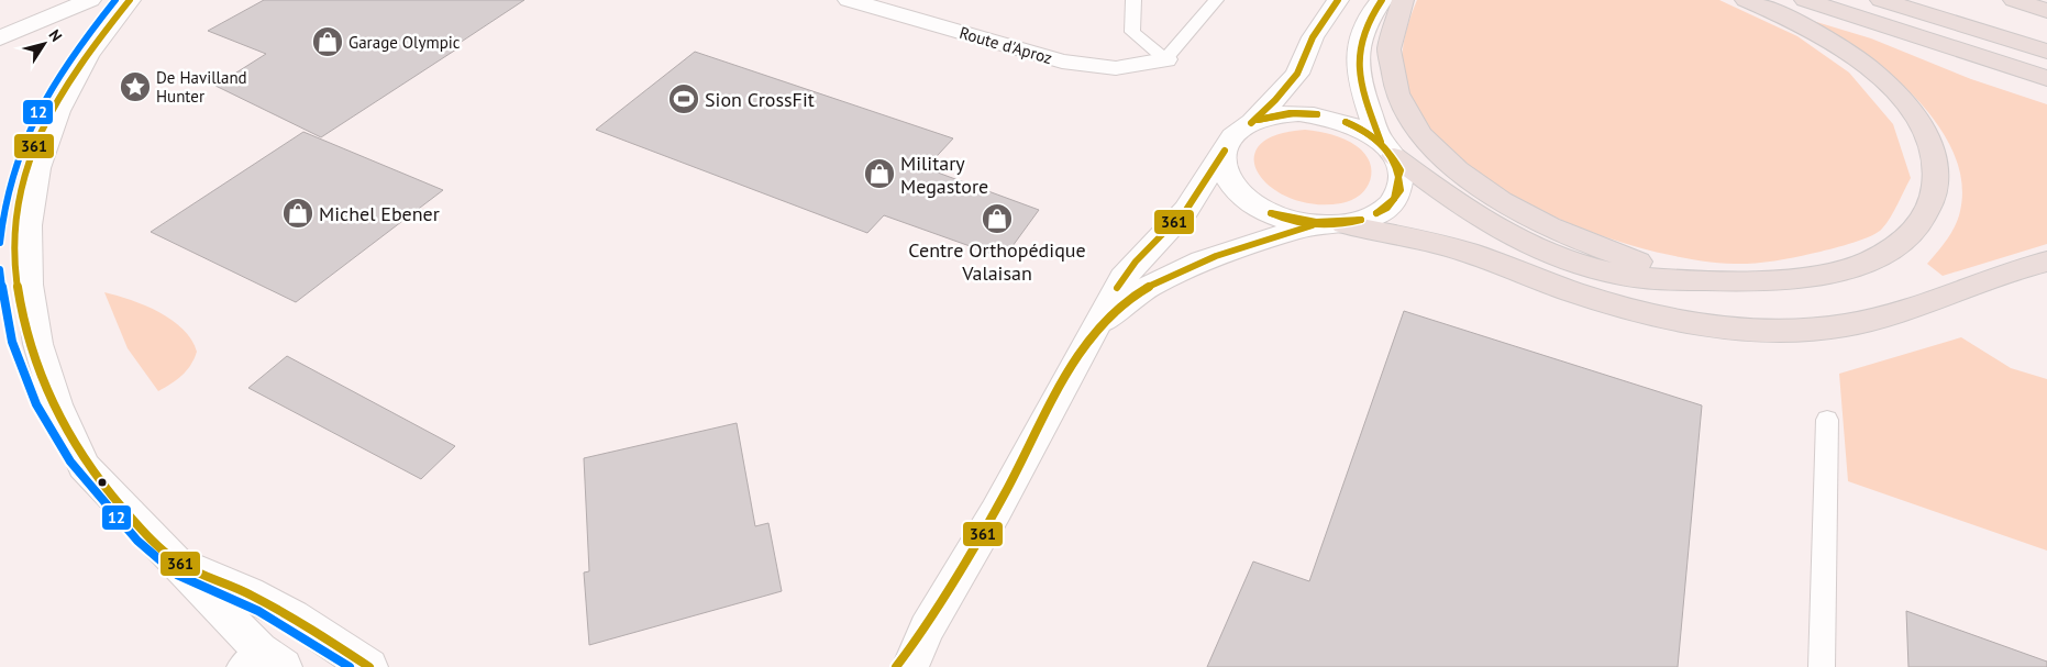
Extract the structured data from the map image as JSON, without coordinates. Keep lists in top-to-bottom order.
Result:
{
  "streets": {
    "street": ["Route d'Aproz"]
  },
  "places": {
    "shop": [
      "Garage Olympic",
      "Military Megastore",
      "Michel Ebener",
      "Centre Orthopédique Valaisan"
    ],
    "place": ["De Havilland Hunter"],
    "sports": ["Sion CrossFit"]
  },
  "lines": ["transit line 361", "transit line 12"],
  "north": "top right"
}
